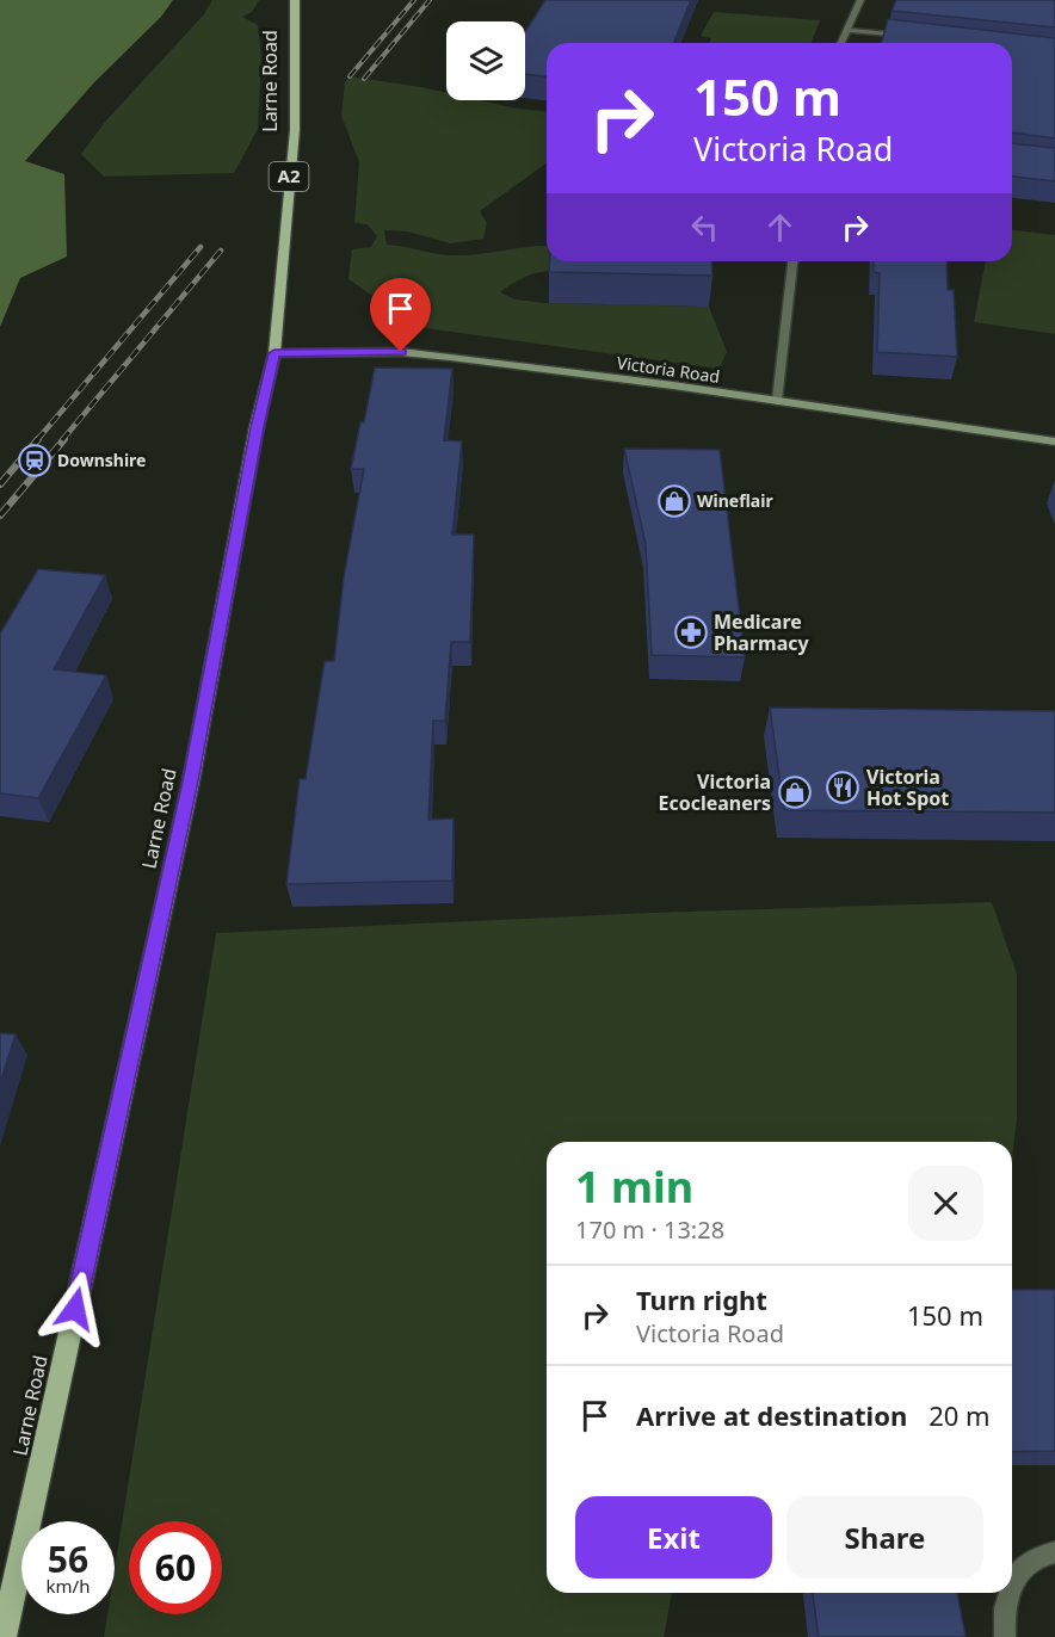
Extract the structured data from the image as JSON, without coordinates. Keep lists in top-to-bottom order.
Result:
{
  "streets": {
    "main road": ["Larne Road", "A2"],
    "street": ["Victoria Road"]
  },
  "crossings": [
    ["Larne Road", "Victoria Road"]
  ],
  "places": {
    "station": ["Downshire"],
    "shop": ["Wineflair", "Victoria Ecocleaners"],
    "pharmacy": ["Medicare Pharmacy"],
    "restaurant": ["Victoria Hot Spot"]
  },
  "page": {
    "turn": ["150 m", "Victoria Road"],
    "heading": ["1 min", "170 m · 13:28"],
    "list": [
      {
        "name": "Turn right",
        "note": "Victoria Road",
        "value": "150 m"
      },
      {
        "name": "Arrive at destination",
        "value": "20 m"
      }
    ],
    "buttons": ["Exit", "Share"],
    "speed": "56 km/h",
    "limit": "60"
  }
}
